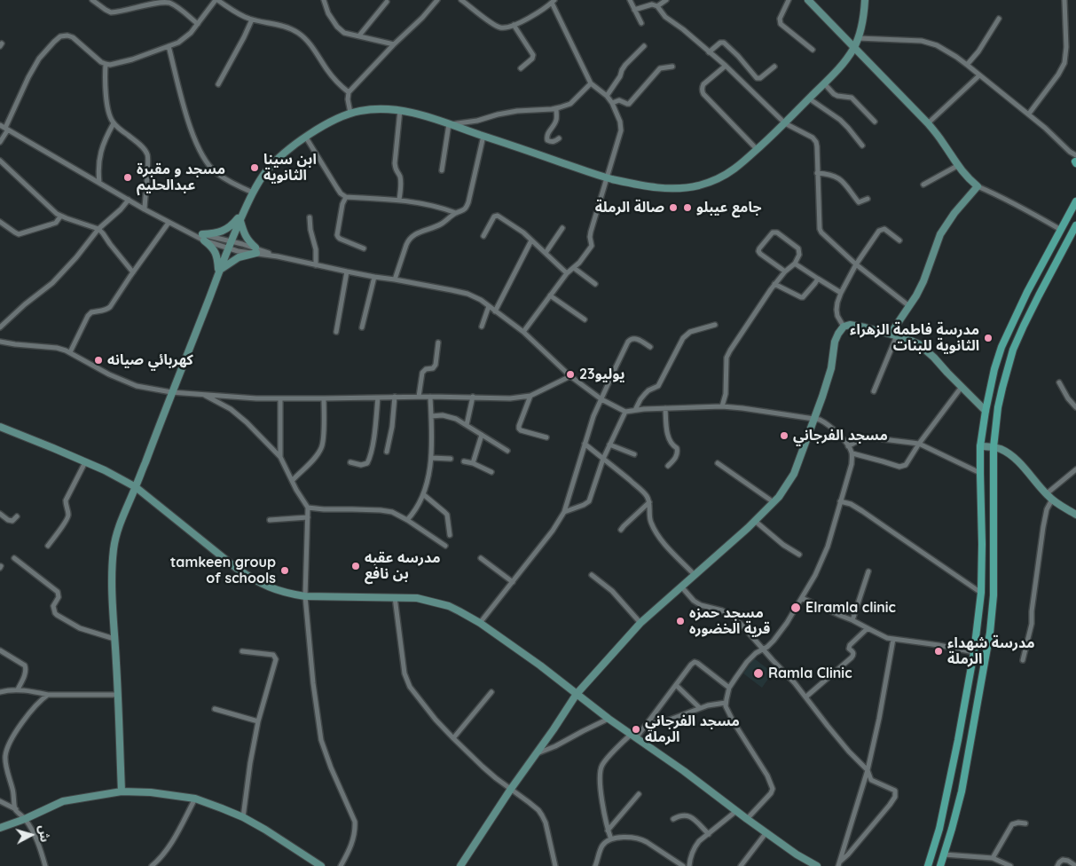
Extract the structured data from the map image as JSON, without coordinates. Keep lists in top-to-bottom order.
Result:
{
  "places": [
    "ابن سينا الثانوية",
    "مسجد و مقبرة عبدالحليم",
    "صالة الرملة",
    "جامع عيبلو",
    "مدرسة فاطمة الزهراء الثانوية للبنات",
    "كهربائي صيانه",
    "23يوليو",
    "مسجد الفرجاني",
    "مدرسه عقبه بن نافع",
    "tamkeen group of schools",
    "Elramla clinic",
    "مسجد حمزه قرية الخضوره",
    "مدرسة شهداء الرملة",
    "Ramla Clinic",
    "مسجد الفرجاني الرمله"
  ],
  "north": "right"
}
